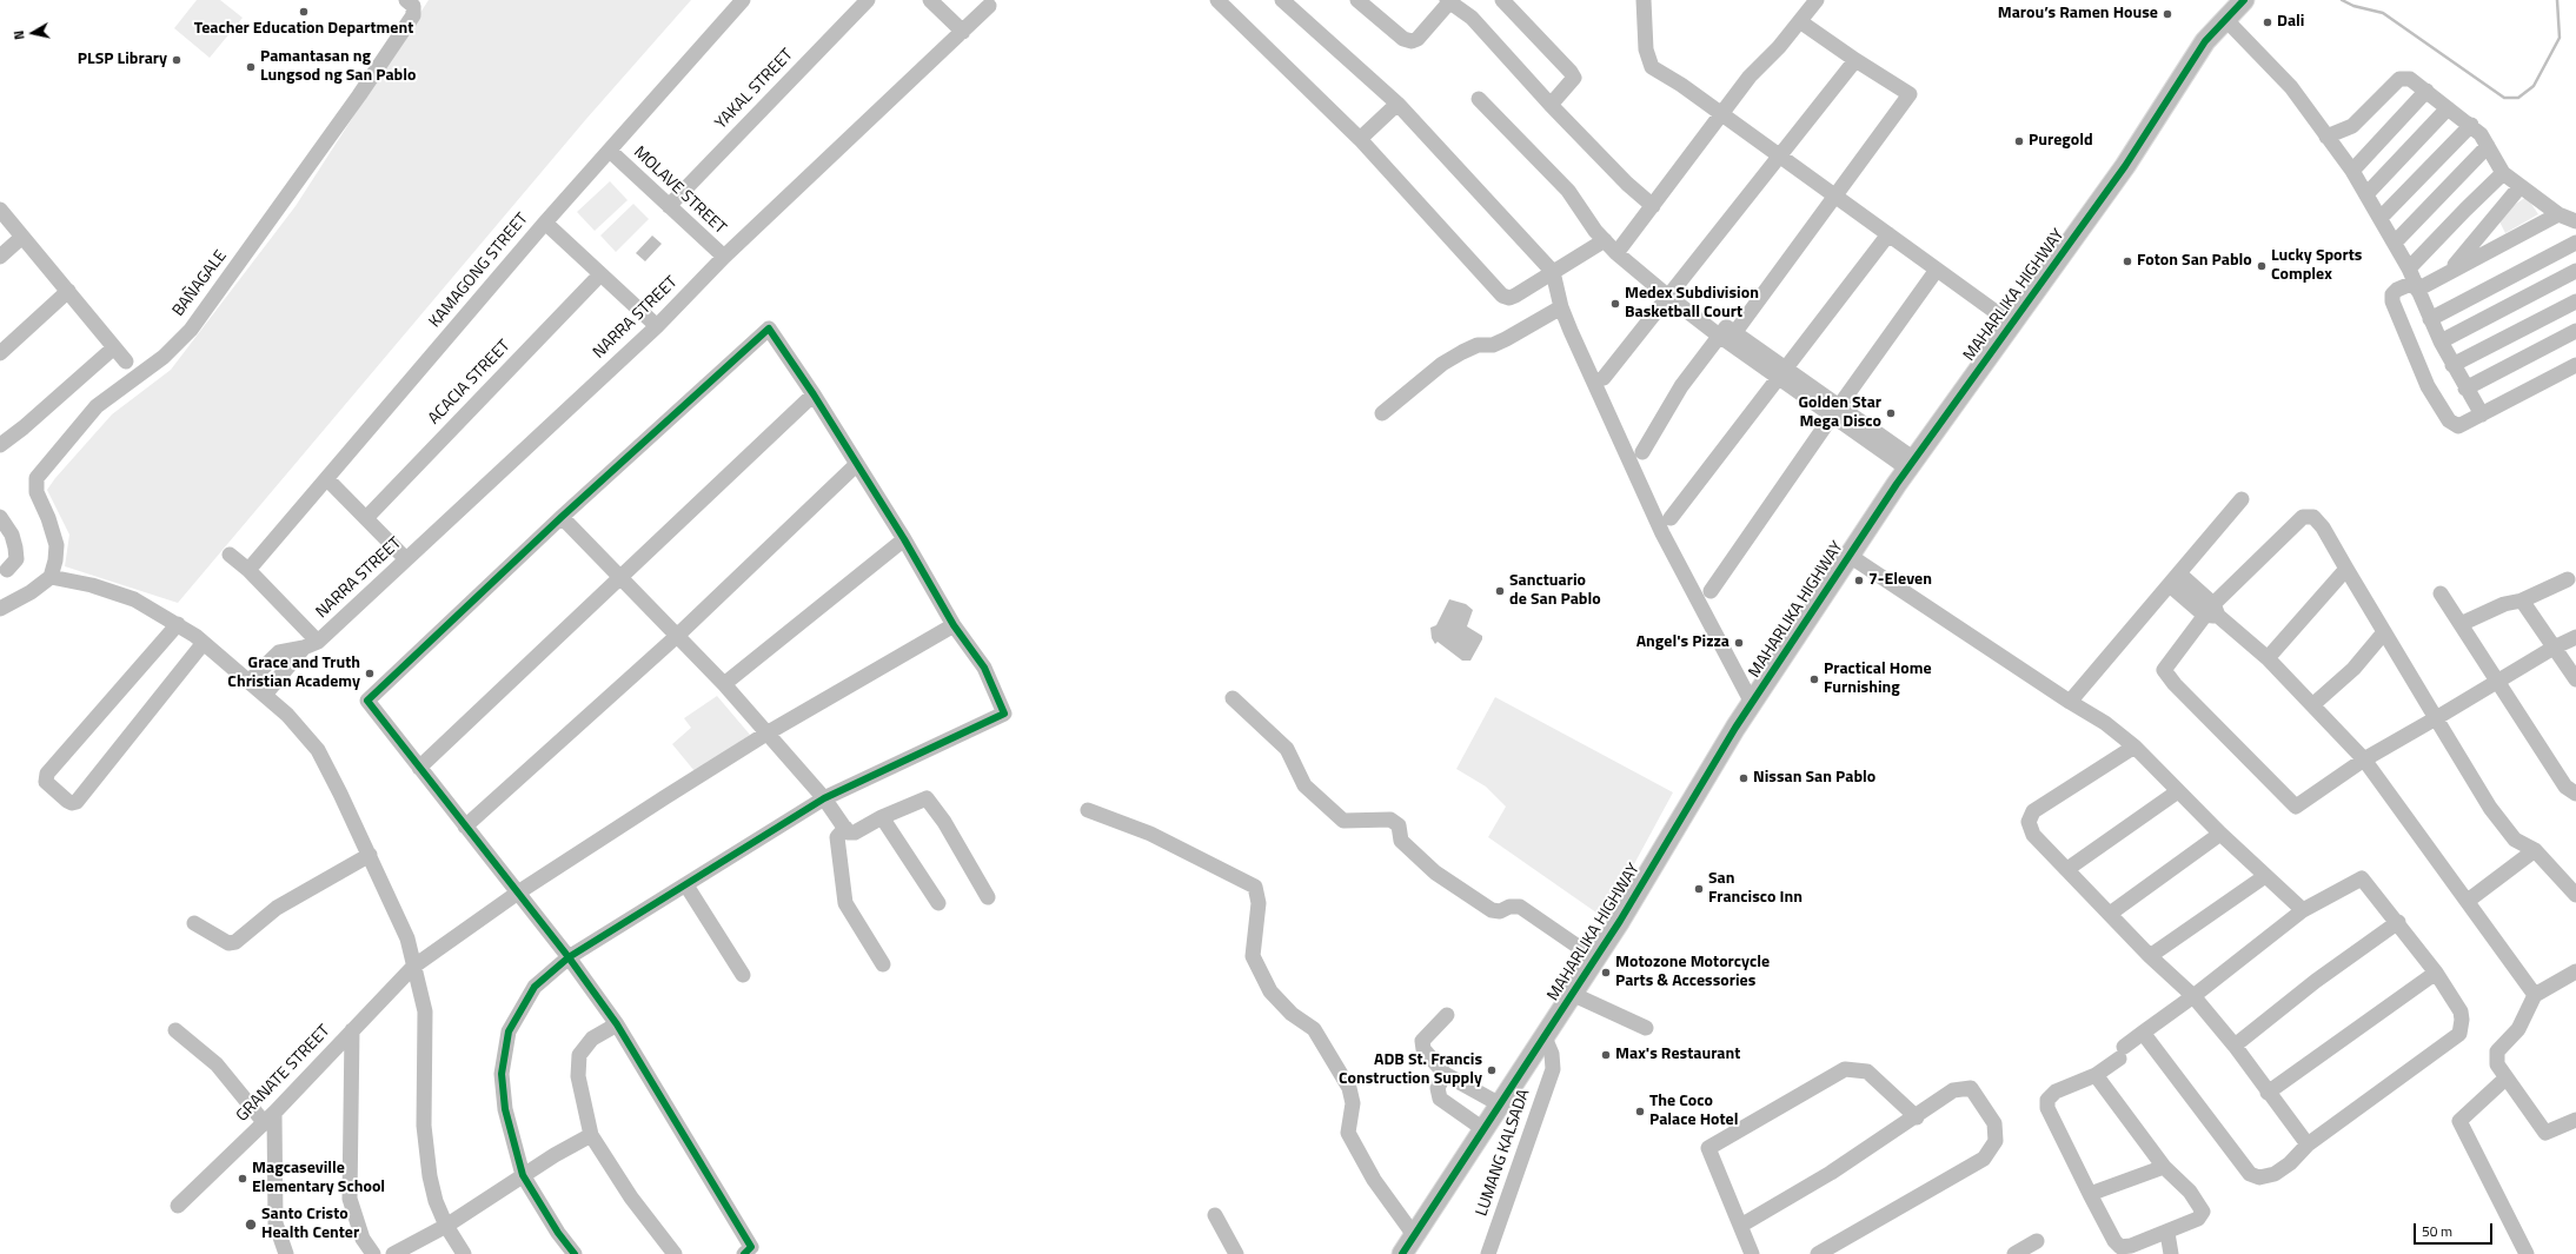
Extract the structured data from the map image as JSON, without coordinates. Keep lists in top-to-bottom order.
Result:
{
  "streets": {
    "main road": ["MAHARLIKA HIGHWAY"],
    "street": [
      "YAKAL STREET",
      "MOLAVE STREET",
      "KAMAGONG STREET",
      "BAÑAGALE",
      "NARRA STREET",
      "ACACIA STREET",
      "GRANATE STREET",
      "LUMANG KALSADA"
    ]
  },
  "crossings": [
    ["YAKAL STREET", "MOLAVE STREET"],
    ["MOLAVE STREET", "KAMAGONG STREET"],
    ["MOLAVE STREET", "NARRA STREET"],
    ["MAHARLIKA HIGHWAY", "LUMANG KALSADA"]
  ],
  "places": [
    "Teacher Education Department",
    "Marou’s Ramen House",
    "Dali",
    "PLSP Library",
    "Pamantasan ng Lungsod ng San Pablo",
    "Puregold",
    "Foton San Pablo",
    "Lucky Sports Complex",
    "Medex Subdivision Basketball Court",
    "Golden Star Mega Disco",
    "7-Eleven",
    "Sanctuario de San Pablo",
    "Angel's Pizza",
    "Grace and Truth Christian Academy",
    "Practical Home Furnishing",
    "Nissan San Pablo",
    "San Francisco Inn",
    "Motozone Motorcycle Parts & Accessories",
    "Max's Restaurant",
    "ADB St. Francis Construction Supply",
    "The Coco Palace Hotel",
    "Magcaseville Elementary School",
    "Santo Cristo Health Center"
  ],
  "scale_bar": "50 m",
  "north": "left"
}
